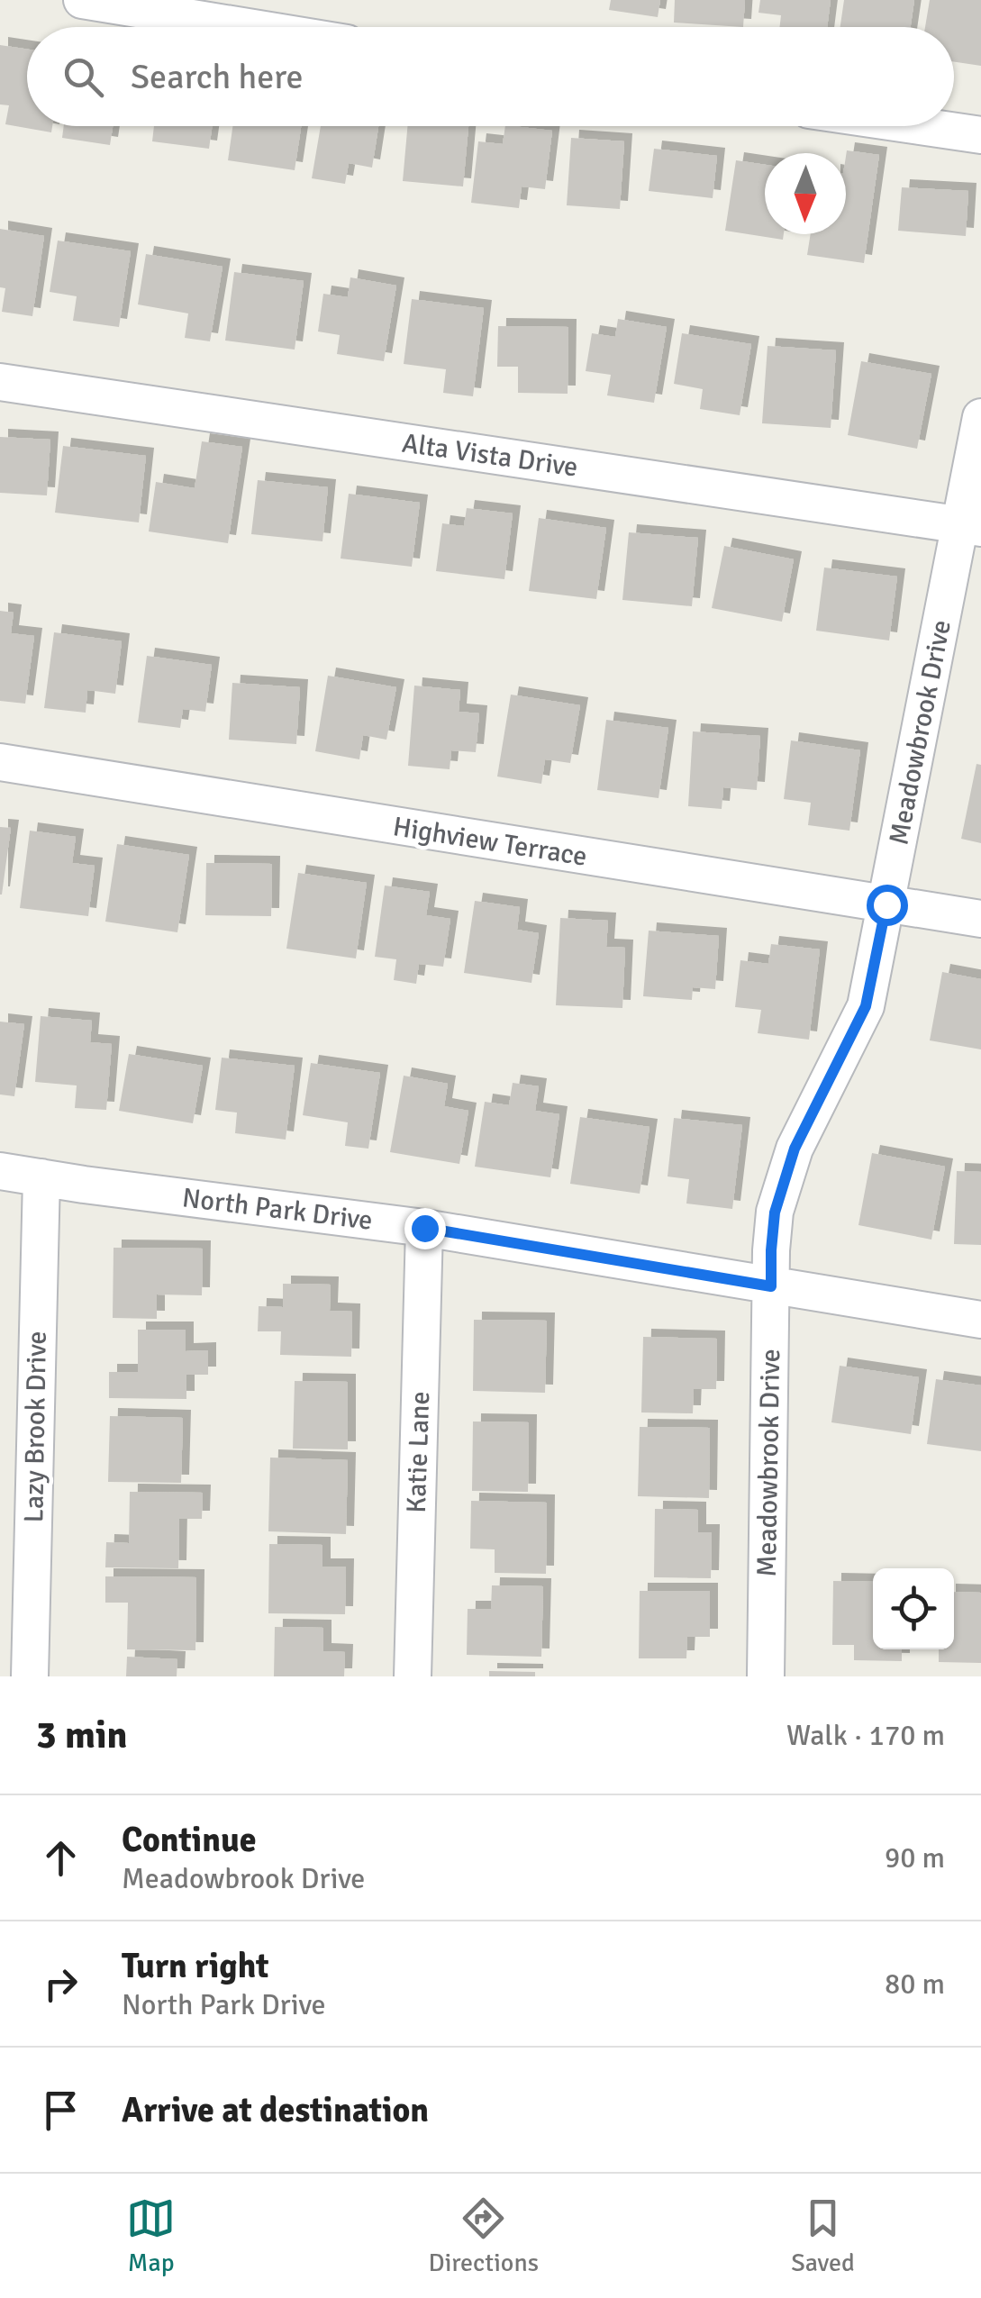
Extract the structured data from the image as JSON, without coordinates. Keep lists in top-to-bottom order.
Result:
{
  "streets": {
    "street": [
      "Alta Vista Drive",
      "Meadowbrook Drive",
      "Highview Terrace",
      "North Park Drive",
      "Lazy Brook Drive",
      "Katie Lane"
    ]
  },
  "crossings": [
    ["Alta Vista Drive", "Meadowbrook Drive"],
    ["Meadowbrook Drive", "Highview Terrace"],
    ["Meadowbrook Drive", "North Park Drive"],
    ["North Park Drive", "Lazy Brook Drive"],
    ["North Park Drive", "Katie Lane"]
  ],
  "north": "bottom",
  "page": {
    "search": "Search here",
    "heading": ["3 min", "Walk · 170 m"],
    "list": [
      ["Continue", "Meadowbrook Drive", "90 m"],
      ["Turn right", "North Park Drive", "80 m"],
      "Arrive at destination"
    ],
    "nav": ["Map", "Directions", "Saved"]
  }
}
